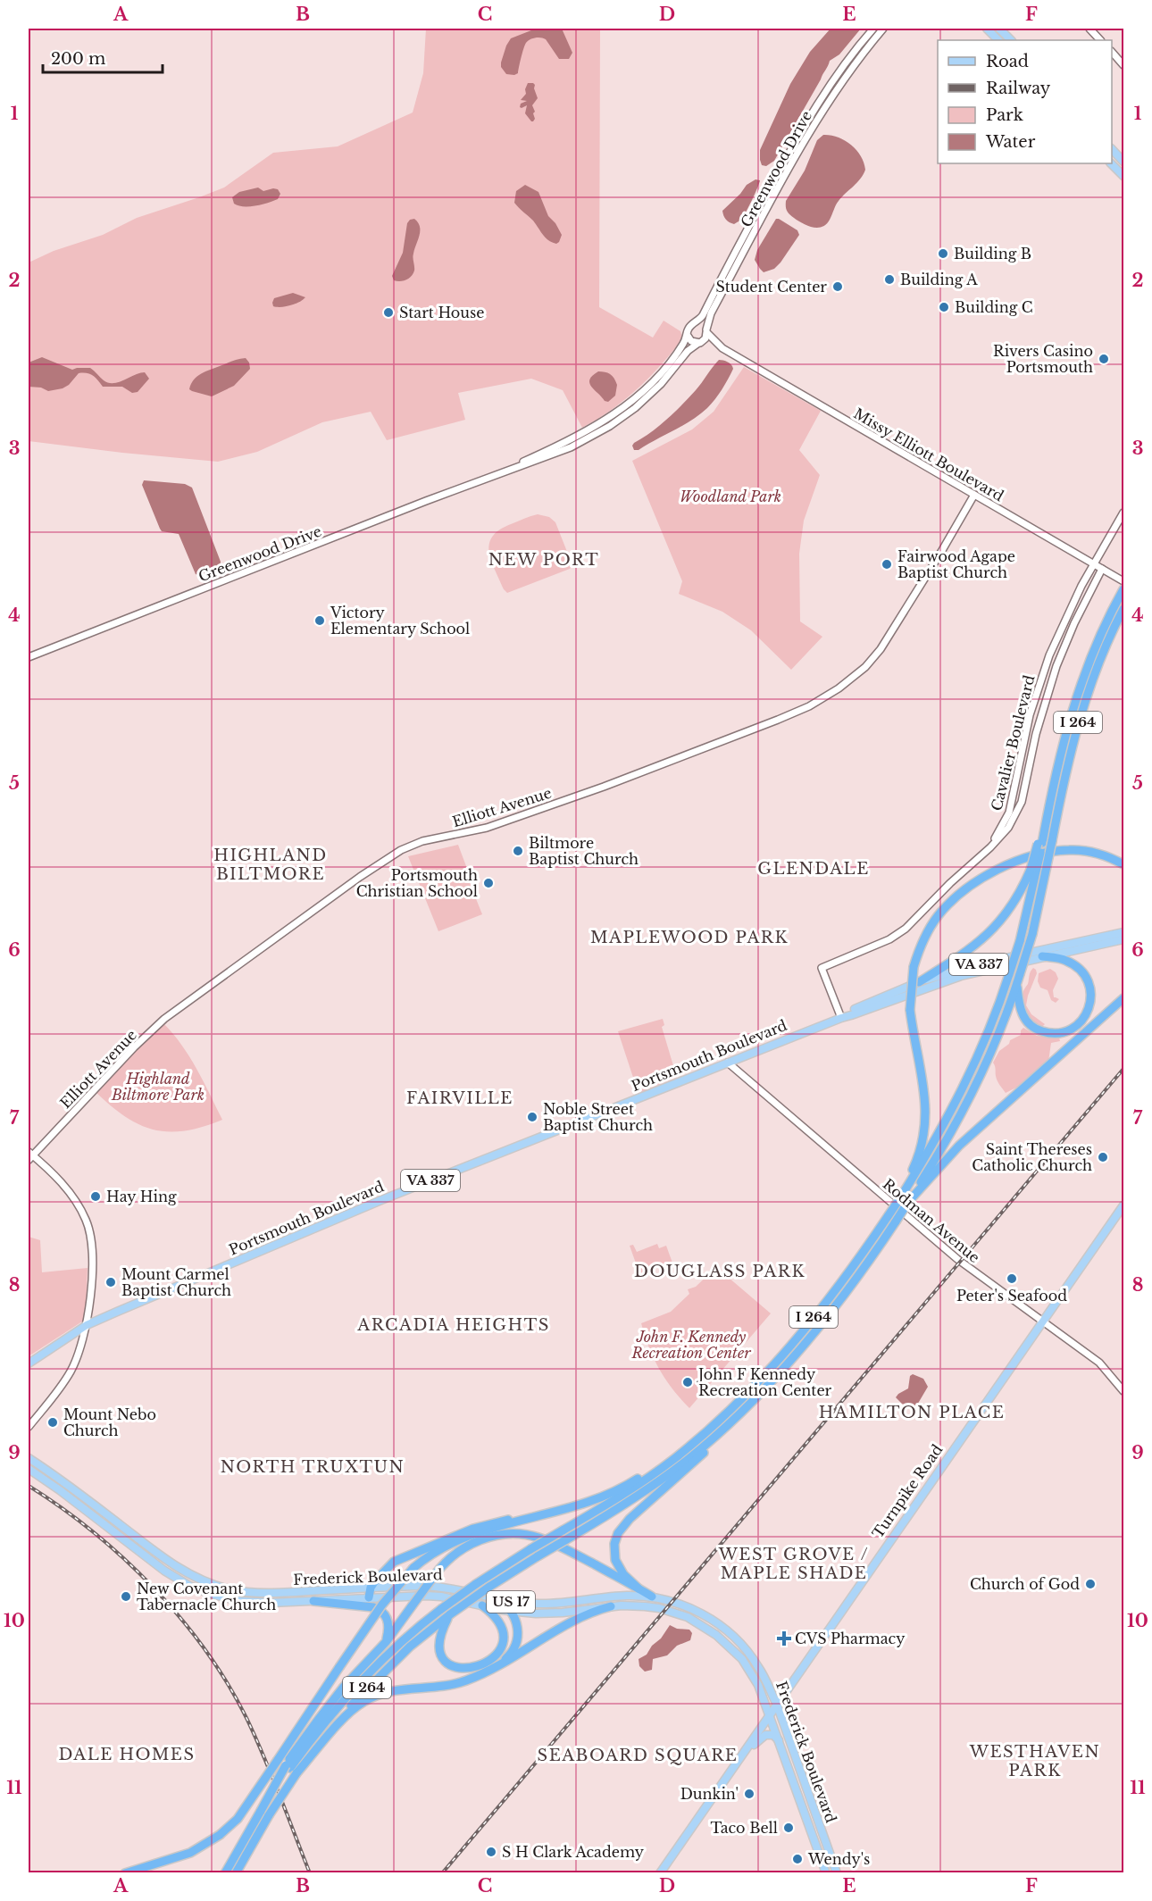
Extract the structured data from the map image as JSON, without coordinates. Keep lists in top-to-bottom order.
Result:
{
  "streets": {
    "highway": ["I 264"],
    "main road": [
      "VA 337",
      "Portsmouth Boulevard",
      "Turnpike Road",
      "Frederick Boulevard",
      "US 17"
    ],
    "street": [
      "Greenwood Drive",
      "Missy Elliott Boulevard",
      "Cavalier Boulevard",
      "Elliott Avenue",
      "Rodman Avenue"
    ]
  },
  "crossings": [
    ["Greenwood Drive", "Missy Elliott Boulevard"],
    ["Missy Elliott Boulevard", "Cavalier Boulevard"],
    ["Missy Elliott Boulevard", "Elliott Avenue"],
    ["Cavalier Boulevard", "Portsmouth Boulevard"],
    ["Portsmouth Boulevard", "Rodman Avenue"],
    ["Rodman Avenue", "Turnpike Road"],
    ["Turnpike Road", "Frederick Boulevard"]
  ],
  "districts": [
    "NEW PORT",
    "HIGHLAND BILTMORE",
    "GLENDALE",
    "MAPLEWOOD PARK",
    "FAIRVILLE",
    "DOUGLASS PARK",
    "ARCADIA HEIGHTS",
    "HAMILTON PLACE",
    "NORTH TRUXTUN",
    "WEST GROVE / MAPLE SHADE",
    "WESTHAVEN PARK",
    "DALE HOMES",
    "SEABOARD SQUARE"
  ],
  "parks": ["Woodland Park", "Highland Biltmore Park", "John F. Kennedy Recreation Center"],
  "places": {
    "other": [
      "Building B",
      "Building A",
      "Student Center",
      "Building C",
      "Start House",
      "Rivers Casino Portsmouth",
      "Fairwood Agape Baptist Church",
      "Victory Elementary School",
      "Biltmore Baptist Church",
      "Portsmouth Christian School",
      "Noble Street Baptist Church",
      "Saint Thereses Catholic Church",
      "Hay Hing",
      "Peter's Seafood",
      "Mount Carmel Baptist Church",
      "John F Kennedy Recreation Center",
      "Mount Nebo Church",
      "Church of God",
      "New Covenant Tabernacle Church",
      "Dunkin'",
      "Taco Bell",
      "S H Clark Academy",
      "Wendy's"
    ],
    "health": ["CVS Pharmacy"]
  },
  "legend": [
    "Road",
    "Railway",
    "Park",
    "Water"
  ],
  "scale_bar": "200 m",
  "grid": {
    "columns": [
      "A",
      "B",
      "C",
      "D",
      "E",
      "F"
    ],
    "rows": [
      "1",
      "2",
      "3",
      "4",
      "5",
      "6",
      "7",
      "8",
      "9",
      "10",
      "11"
    ]
  }
}
